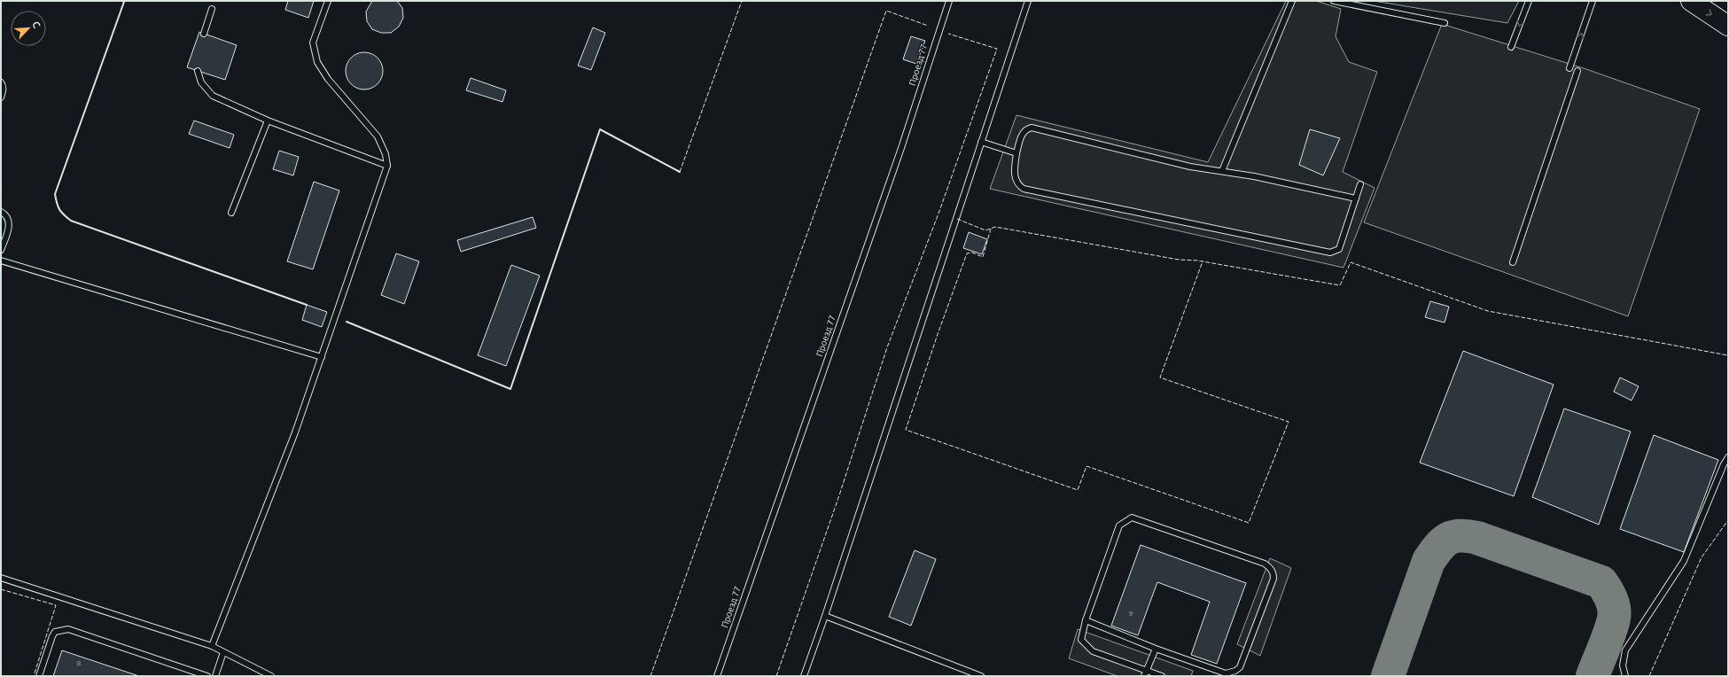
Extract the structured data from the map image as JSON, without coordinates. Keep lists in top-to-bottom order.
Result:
{
  "streets": {
    "lane": ["Проезд 77"]
  },
  "house_numbers": ["9", "8"],
  "north": "top right"
}
